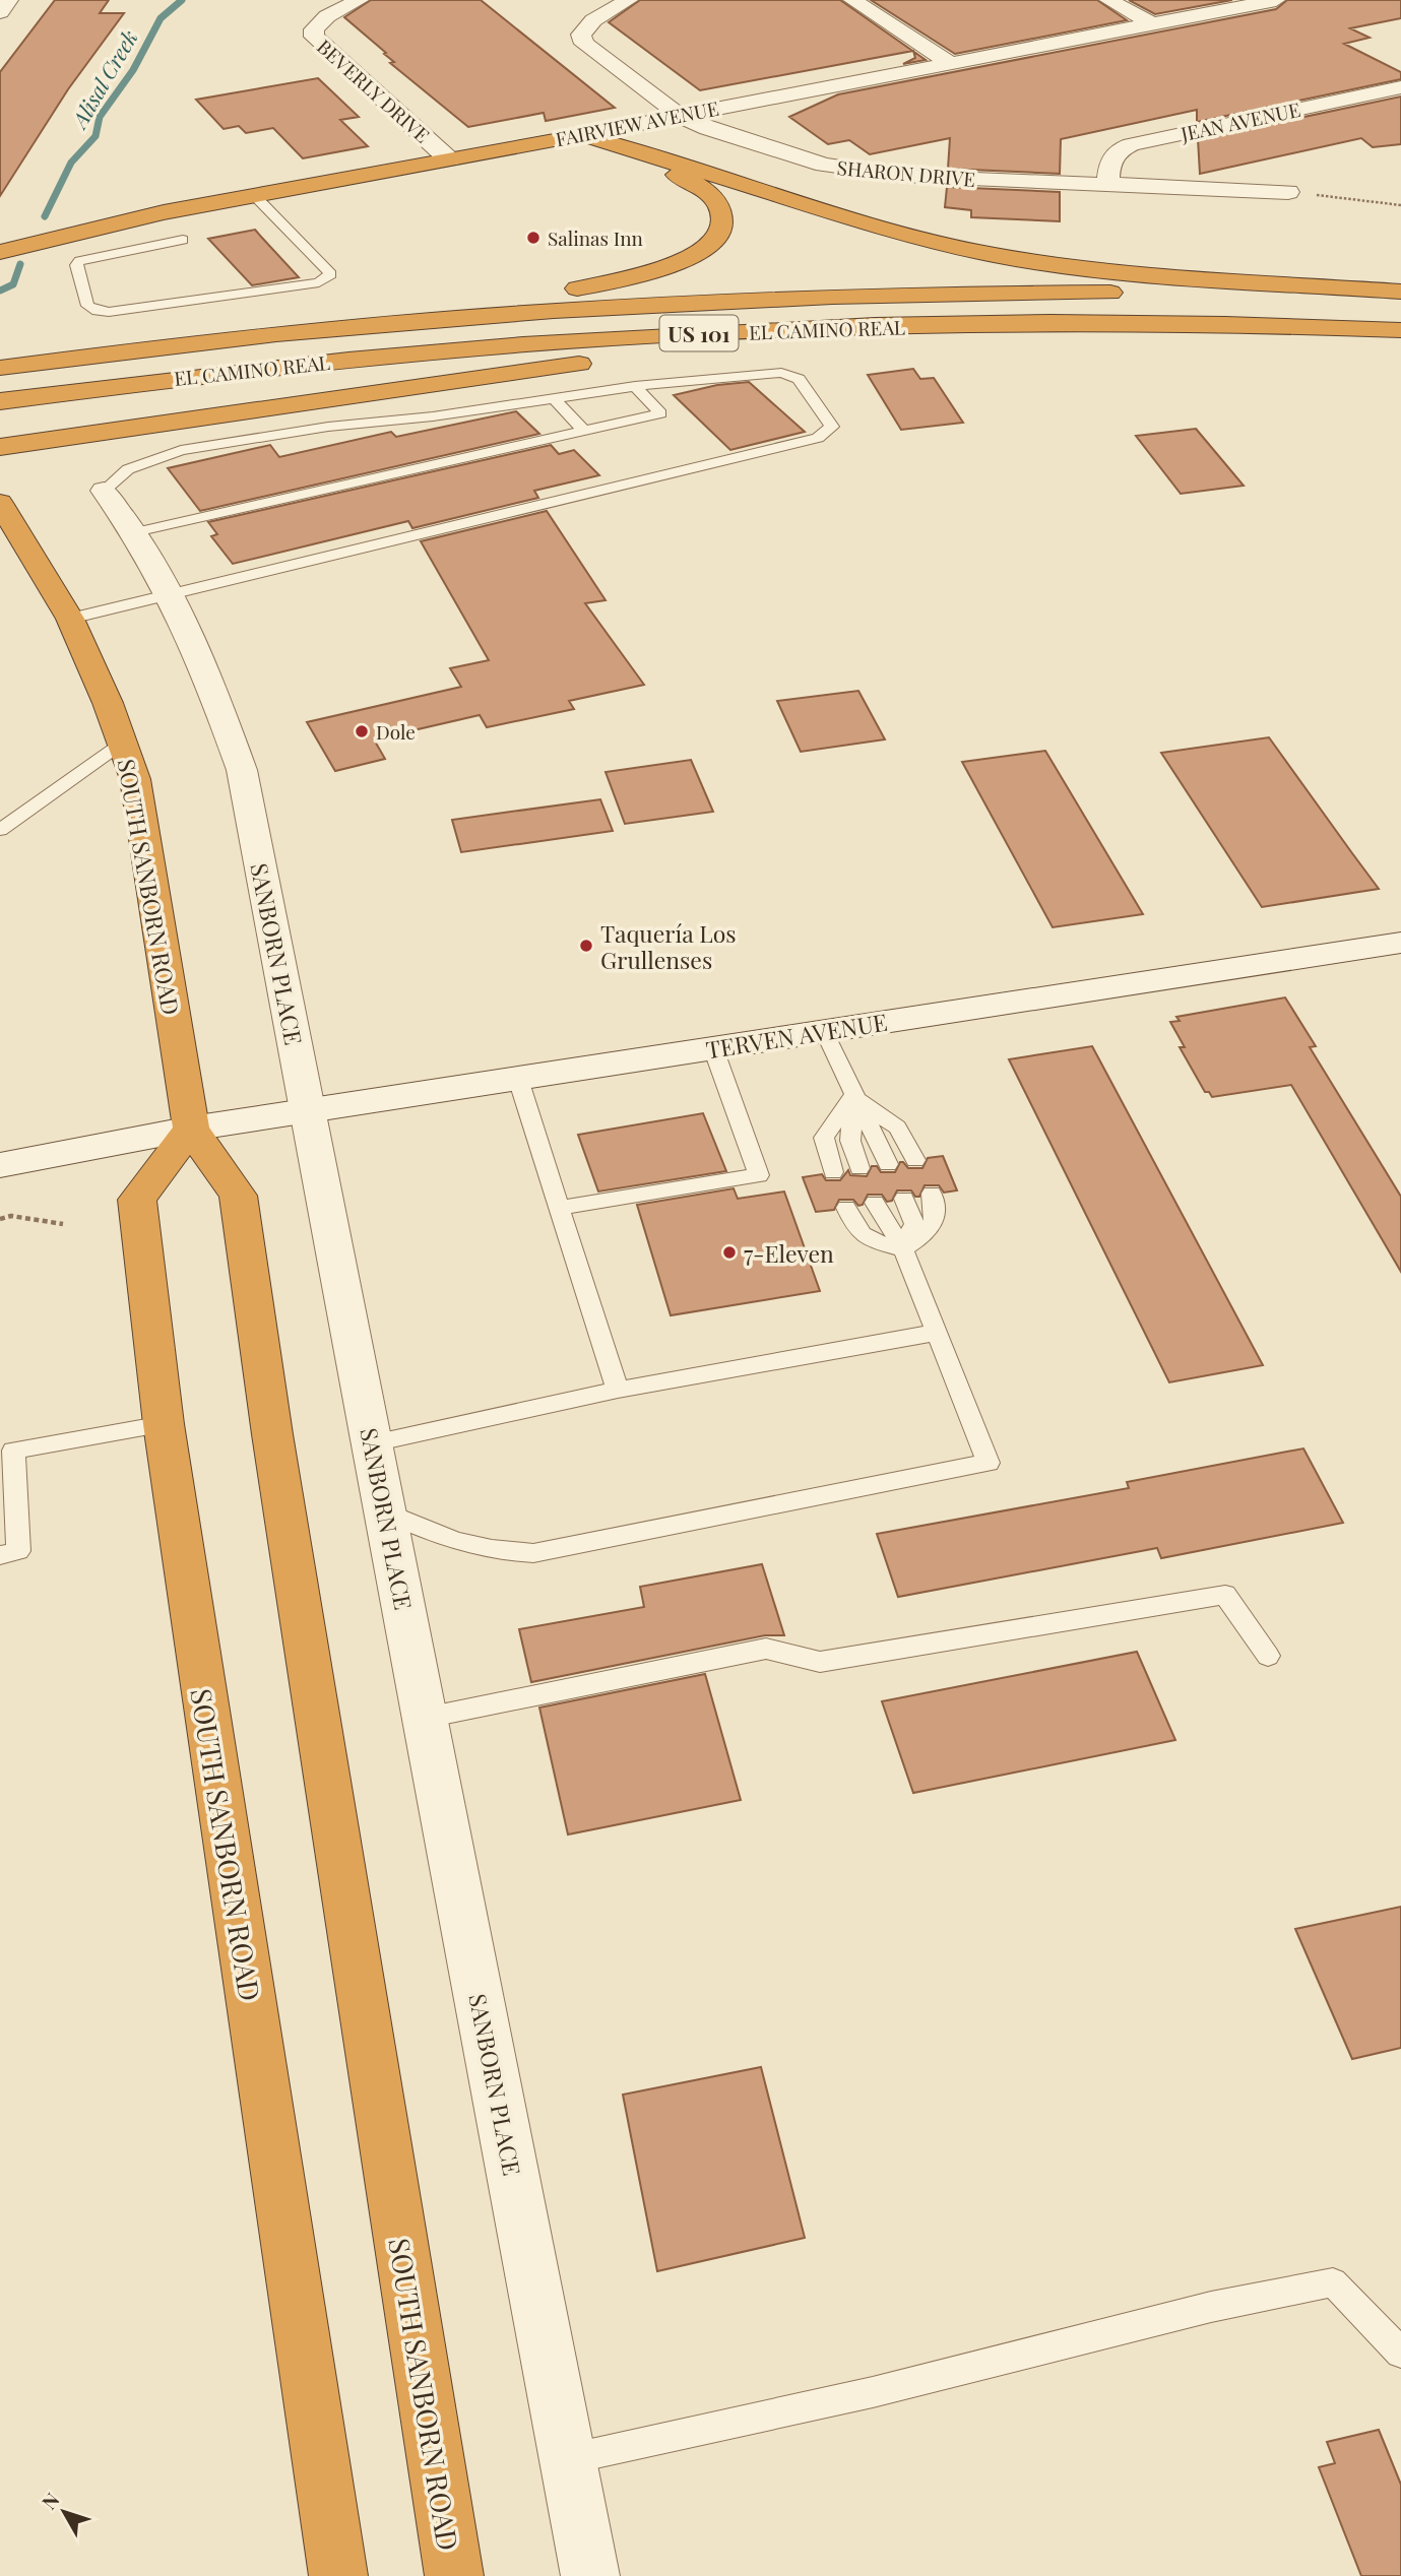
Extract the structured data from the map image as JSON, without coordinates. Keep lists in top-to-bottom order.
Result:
{
  "streets": {
    "highway": [
      "FAIRVIEW AVENUE",
      "EL CAMINO REAL",
      "US 101",
      "SOUTH SANBORN ROAD"
    ],
    "street": [
      "BEVERLY DRIVE",
      "JEAN AVENUE",
      "SHARON DRIVE",
      "SANBORN PLACE",
      "TERVEN AVENUE"
    ]
  },
  "crossings": [
    ["BEVERLY DRIVE", "FAIRVIEW AVENUE"],
    ["JEAN AVENUE", "SHARON DRIVE"],
    ["FAIRVIEW AVENUE", "SHARON DRIVE"],
    ["SOUTH SANBORN ROAD", "TERVEN AVENUE"],
    ["SANBORN PLACE", "TERVEN AVENUE"]
  ],
  "water": ["Alisal Creek"],
  "places": [
    "Salinas Inn",
    "Dole",
    "Taquería Los Grullenses",
    "7-Eleven"
  ],
  "north": "top left"
}
